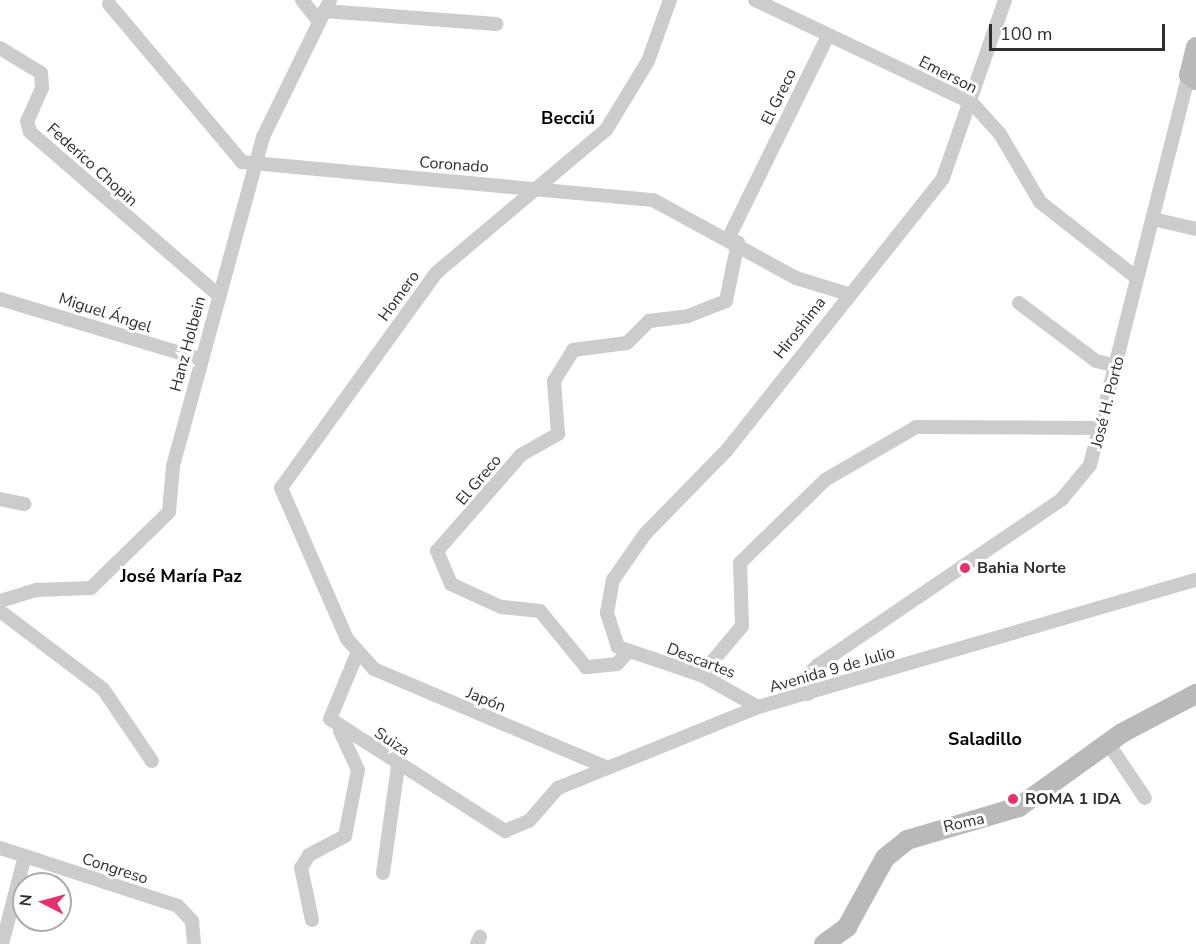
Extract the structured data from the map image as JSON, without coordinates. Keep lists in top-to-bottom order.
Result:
{
  "streets": {
    "main road": ["José H. Porto", "Roma"],
    "street": [
      "Emerson",
      "El Greco",
      "Federico Chopin",
      "Coronado",
      "Homero",
      "Miguel Ángel",
      "Hiroshima",
      "Hanz Holbein",
      "Descartes",
      "Avenida 9 de Julio",
      "Japón",
      "Suiza",
      "Congreso"
    ]
  },
  "crossings": [
    ["Emerson", "El Greco"],
    ["Emerson", "Hiroshima"],
    ["Emerson", "José H. Porto"],
    ["El Greco", "Coronado"],
    ["El Greco", "Hiroshima"],
    ["El Greco", "Descartes"],
    ["Federico Chopin", "Hanz Holbein"],
    ["Coronado", "Homero"],
    ["Coronado", "Hiroshima"],
    ["Coronado", "Hanz Holbein"],
    ["Homero", "Japón"],
    ["Miguel Ángel", "Hanz Holbein"],
    ["Hiroshima", "Descartes"],
    ["José H. Porto", "Avenida 9 de Julio"],
    ["Descartes", "Avenida 9 de Julio"],
    ["Avenida 9 de Julio", "Japón"],
    ["Avenida 9 de Julio", "Suiza"]
  ],
  "districts": ["Becciú", "José María Paz", "Saladillo"],
  "places": ["Bahia Norte", "ROMA 1 IDA"],
  "scale_bar": "100 m",
  "north": "left"
}
